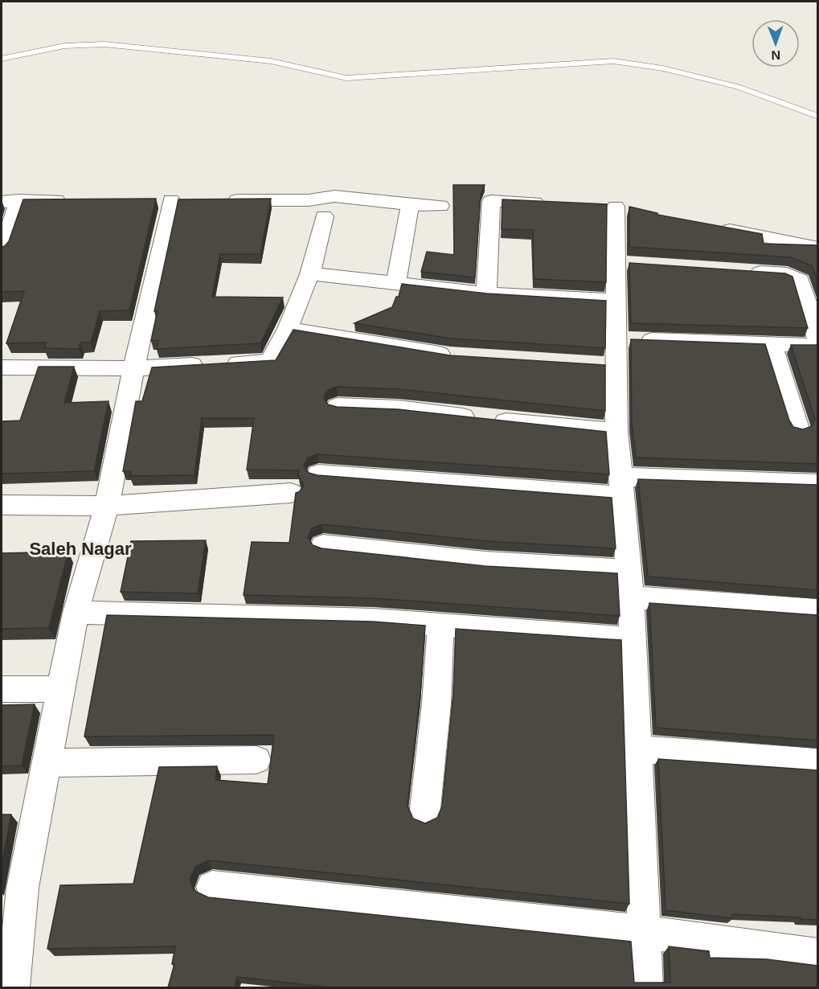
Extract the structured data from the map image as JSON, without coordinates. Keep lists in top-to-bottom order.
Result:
{
  "districts": ["Saleh Nagar"],
  "north": "bottom"
}
